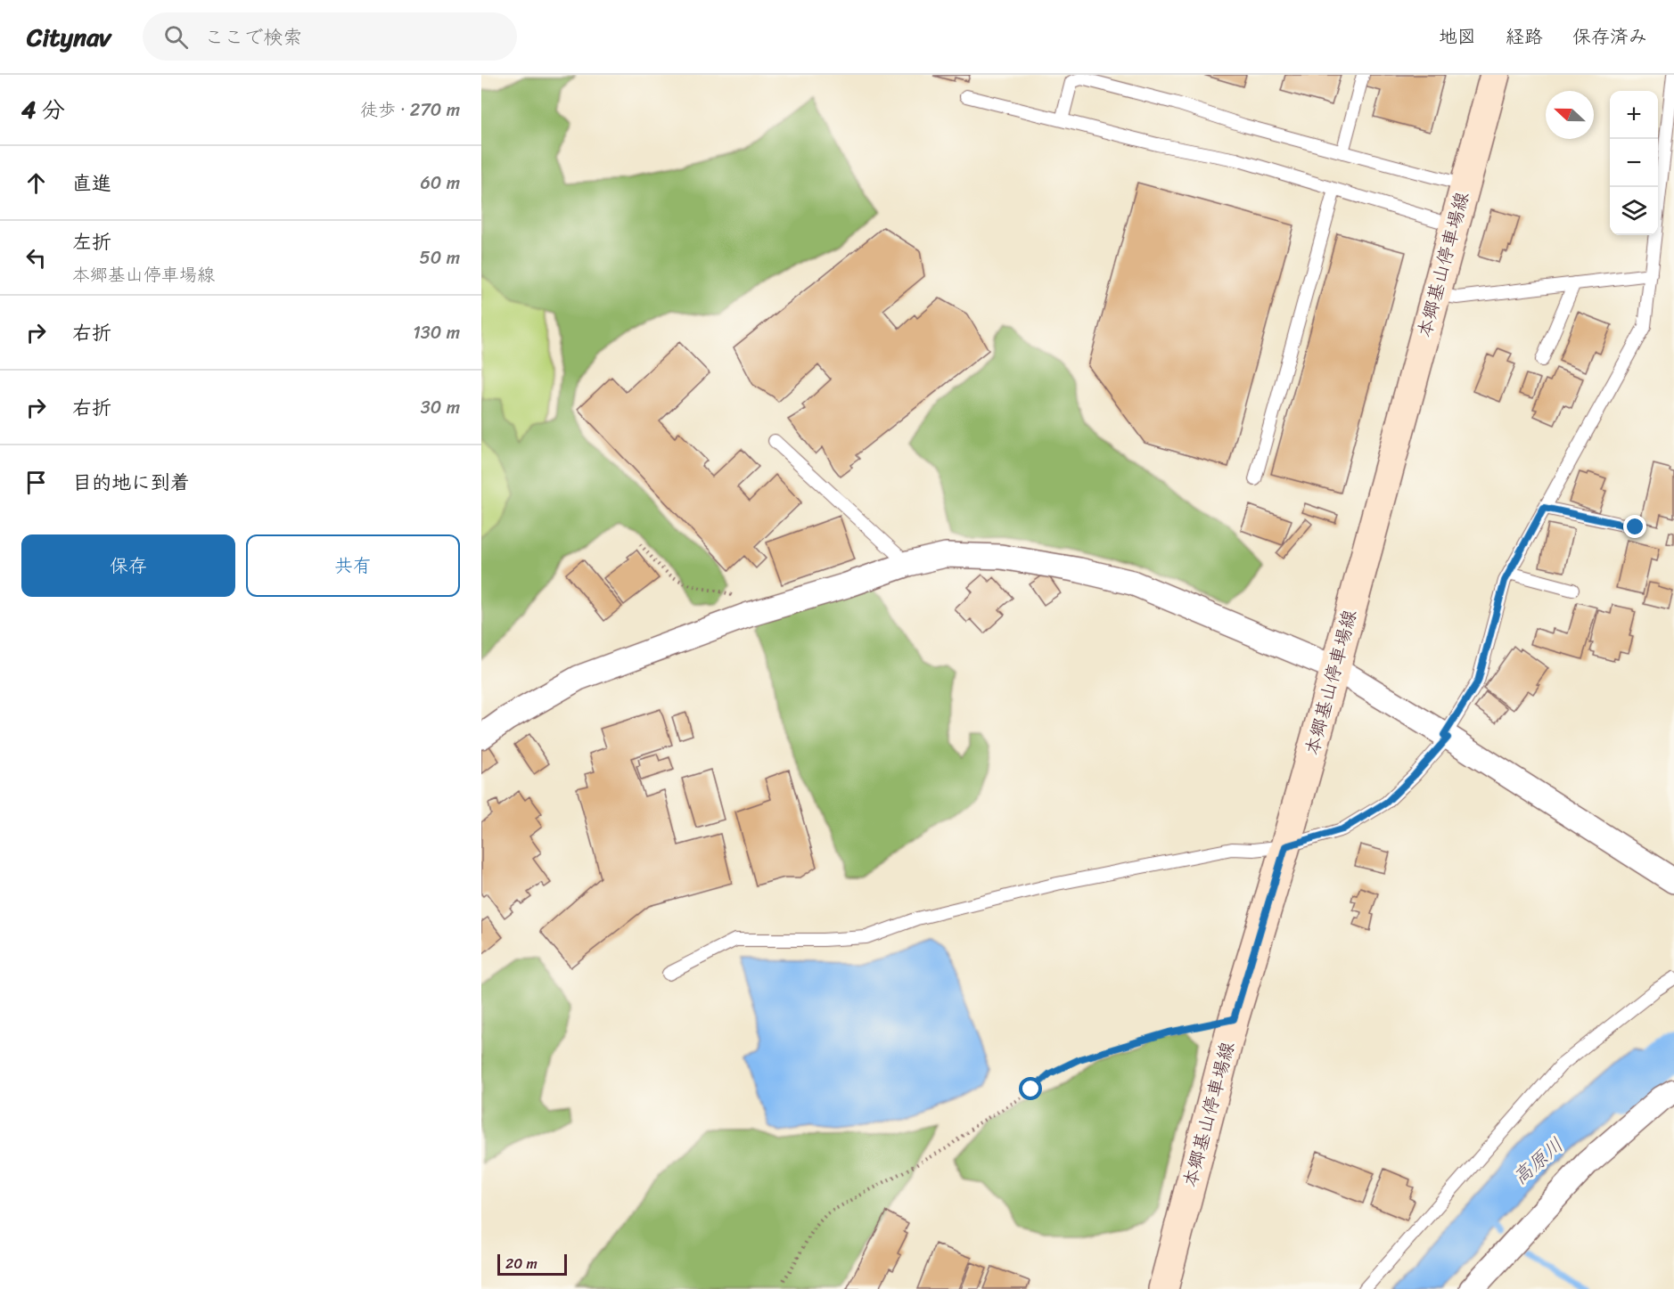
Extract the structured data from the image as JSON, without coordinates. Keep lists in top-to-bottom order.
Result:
{
  "streets": {
    "main road": ["本郷基山停車場線"]
  },
  "water": ["高原川"],
  "scale_bar": "20 m",
  "north": "left",
  "page": {
    "header": "Citynav",
    "search": "ここで検索",
    "nav": ["地図", "経路", "保存済み"],
    "heading": ["4 分", "徒歩 · 270 m"],
    "map_buttons": ["+", "−"],
    "list": [
      ["直進", "60 m"],
      ["左折", "本郷基山停車場線", "50 m"],
      ["右折", "130 m"],
      ["右折", "30 m"],
      "目的地に到着"
    ],
    "buttons": ["保存", "共有"],
    "scale": "20 m"
  }
}
